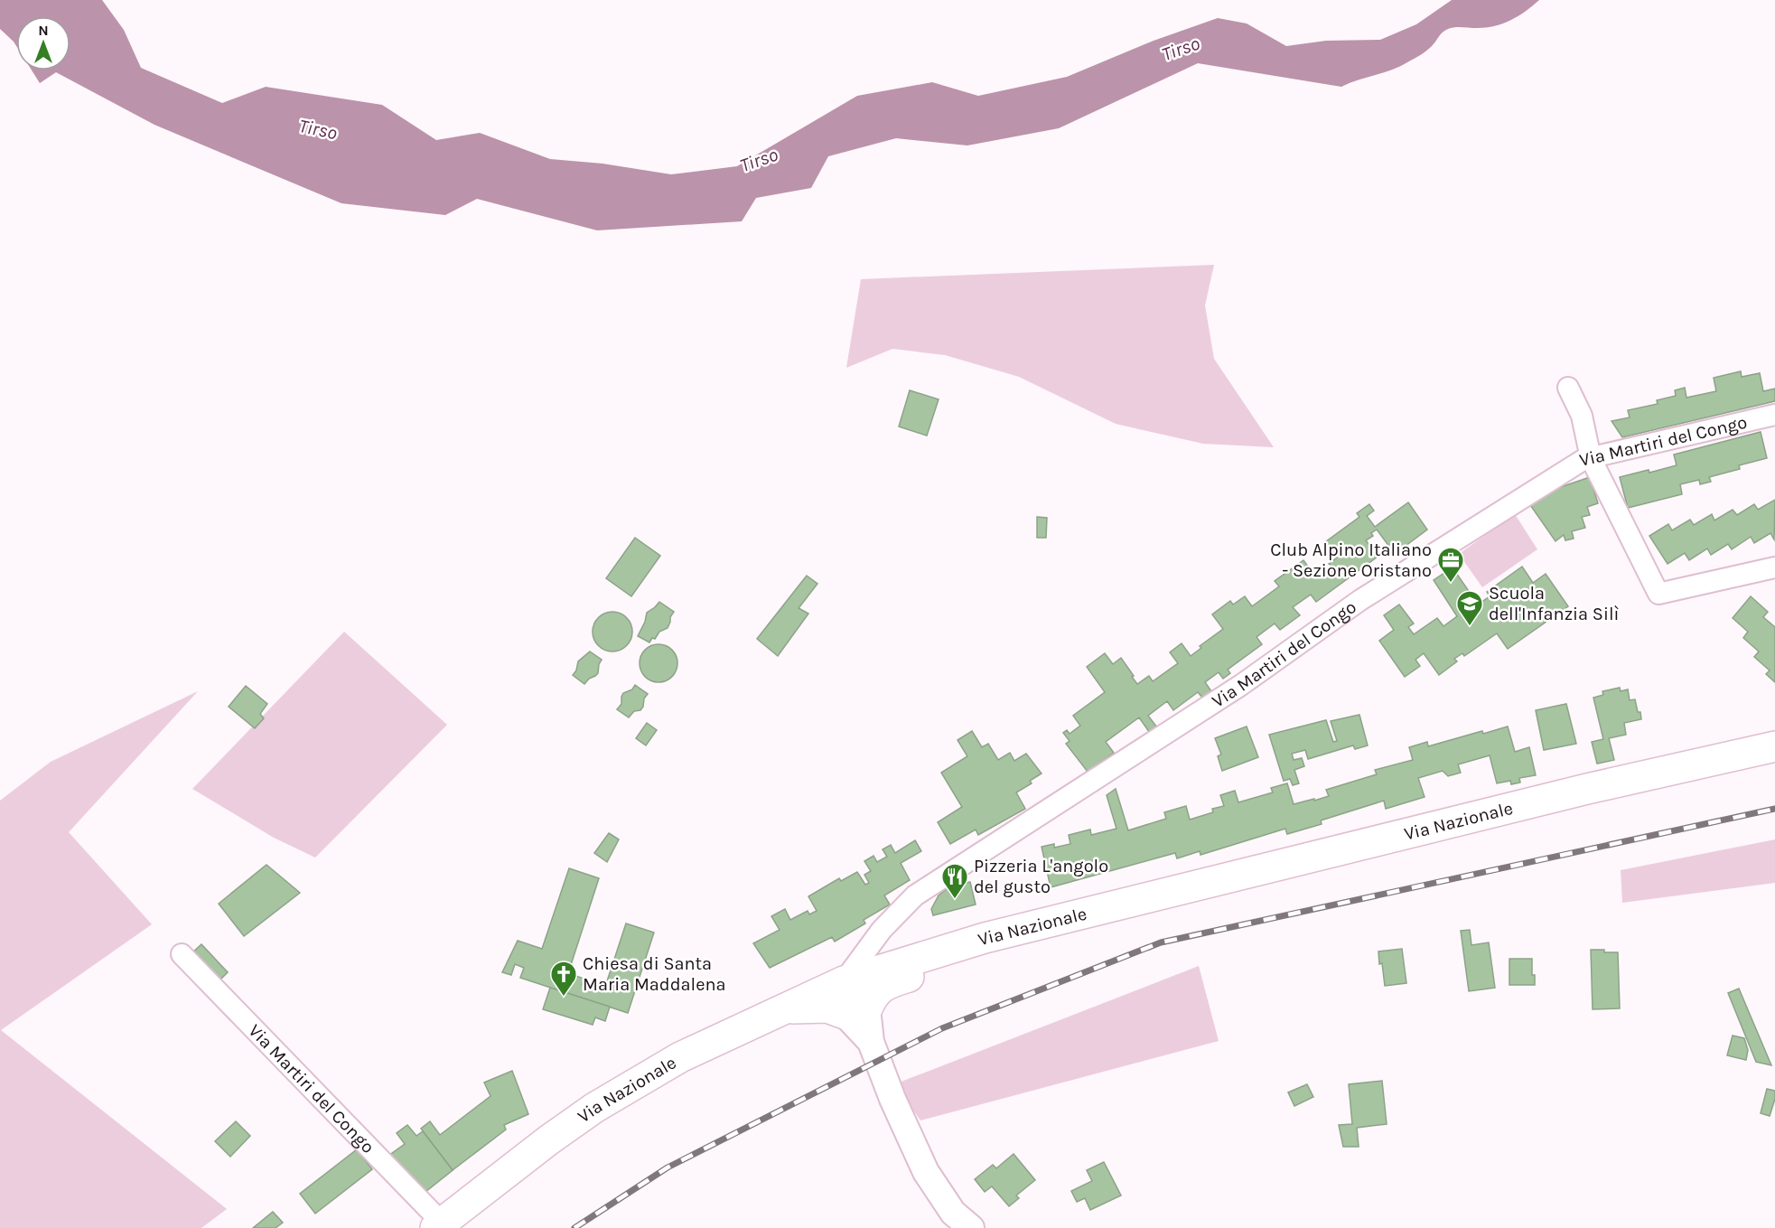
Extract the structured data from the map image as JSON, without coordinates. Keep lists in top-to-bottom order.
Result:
{
  "streets": {
    "main road": ["Via Nazionale"],
    "street": ["Via Martiri del Congo"]
  },
  "crossings": [
    ["Via Martiri del Congo", "Via Nazionale"]
  ],
  "water": ["Tirso"],
  "places": {
    "office": ["Club Alpino Italiano - Sezione Oristano"],
    "school or university": ["Scuola dell'Infanzia Silì"],
    "restaurant": ["Pizzeria L'angolo del gusto"],
    "church": ["Chiesa di Santa Maria Maddalena"]
  },
  "north": "top"
}
